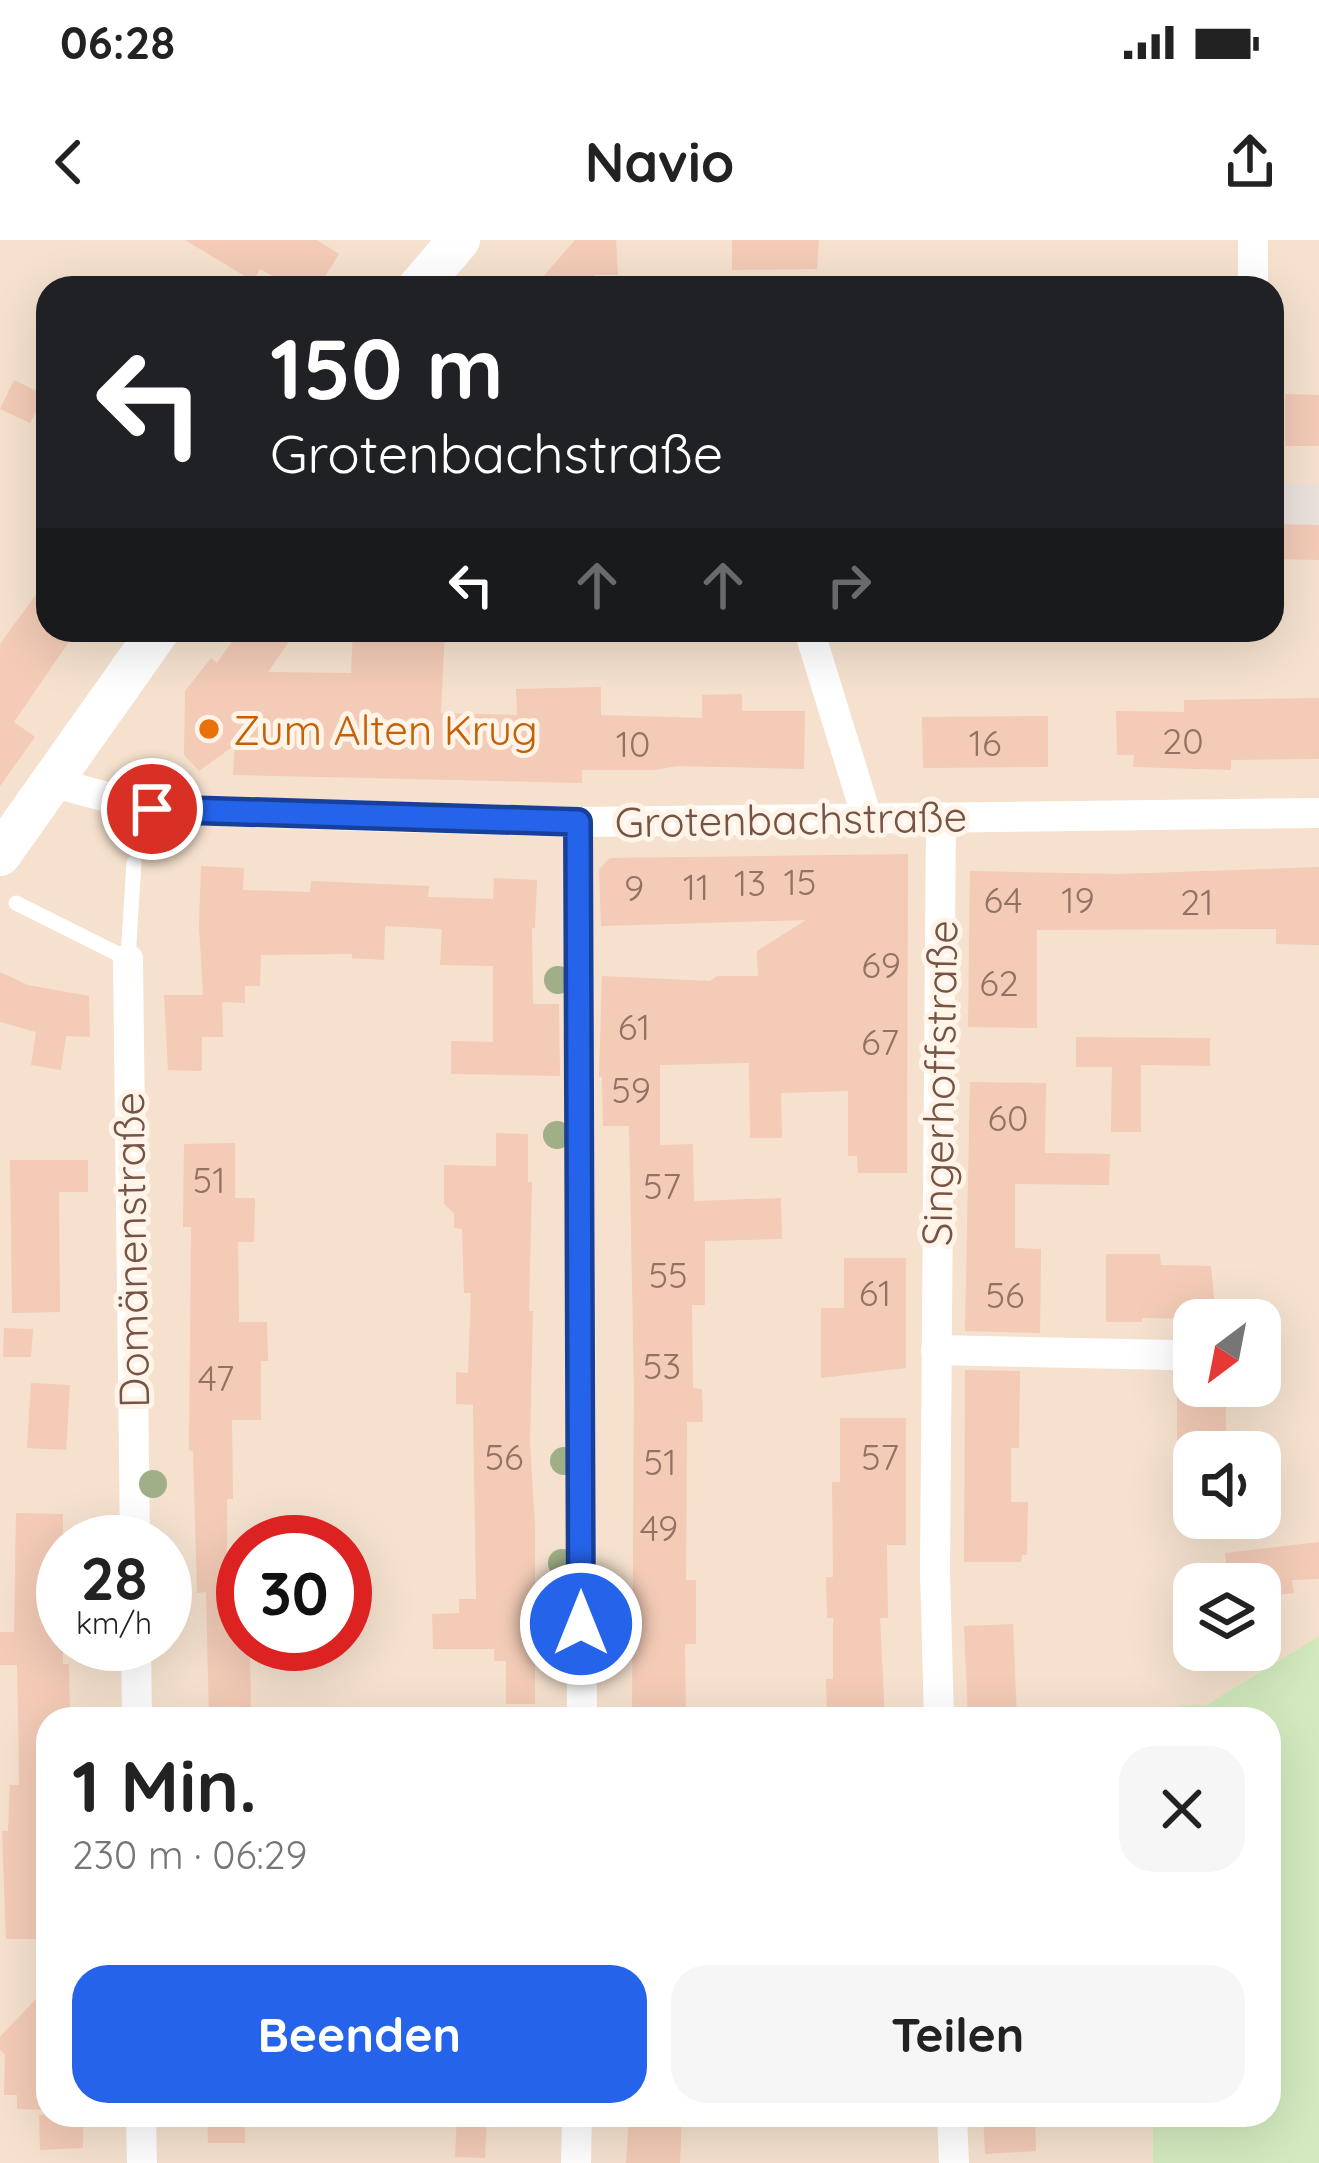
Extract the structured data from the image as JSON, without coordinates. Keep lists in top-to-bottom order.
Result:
{
  "streets": {
    "street": ["Grotenbachstraße", "Singerhoffstraße", "Domänenstraße"]
  },
  "crossings": [
    ["Grotenbachstraße", "Singerhoffstraße"]
  ],
  "places": ["Zum Alten Krug"],
  "house_numbers": [
    "20",
    "16",
    "10",
    "15",
    "13",
    "11",
    "9",
    "64",
    "19",
    "21",
    "69",
    "62",
    "61",
    "67",
    "59",
    "60",
    "51",
    "57",
    "55",
    "61",
    "56",
    "53",
    "47",
    "56",
    "57",
    "51",
    "49"
  ],
  "north": "bottom left",
  "page": {
    "status": "06:28",
    "header": "Navio",
    "turn": ["150 m", "Grotenbachstraße"],
    "speed": "28 km/h",
    "limit": "30",
    "heading": ["1 Min.", "230 m · 06:29"],
    "buttons": ["Beenden", "Teilen"]
  }
}
